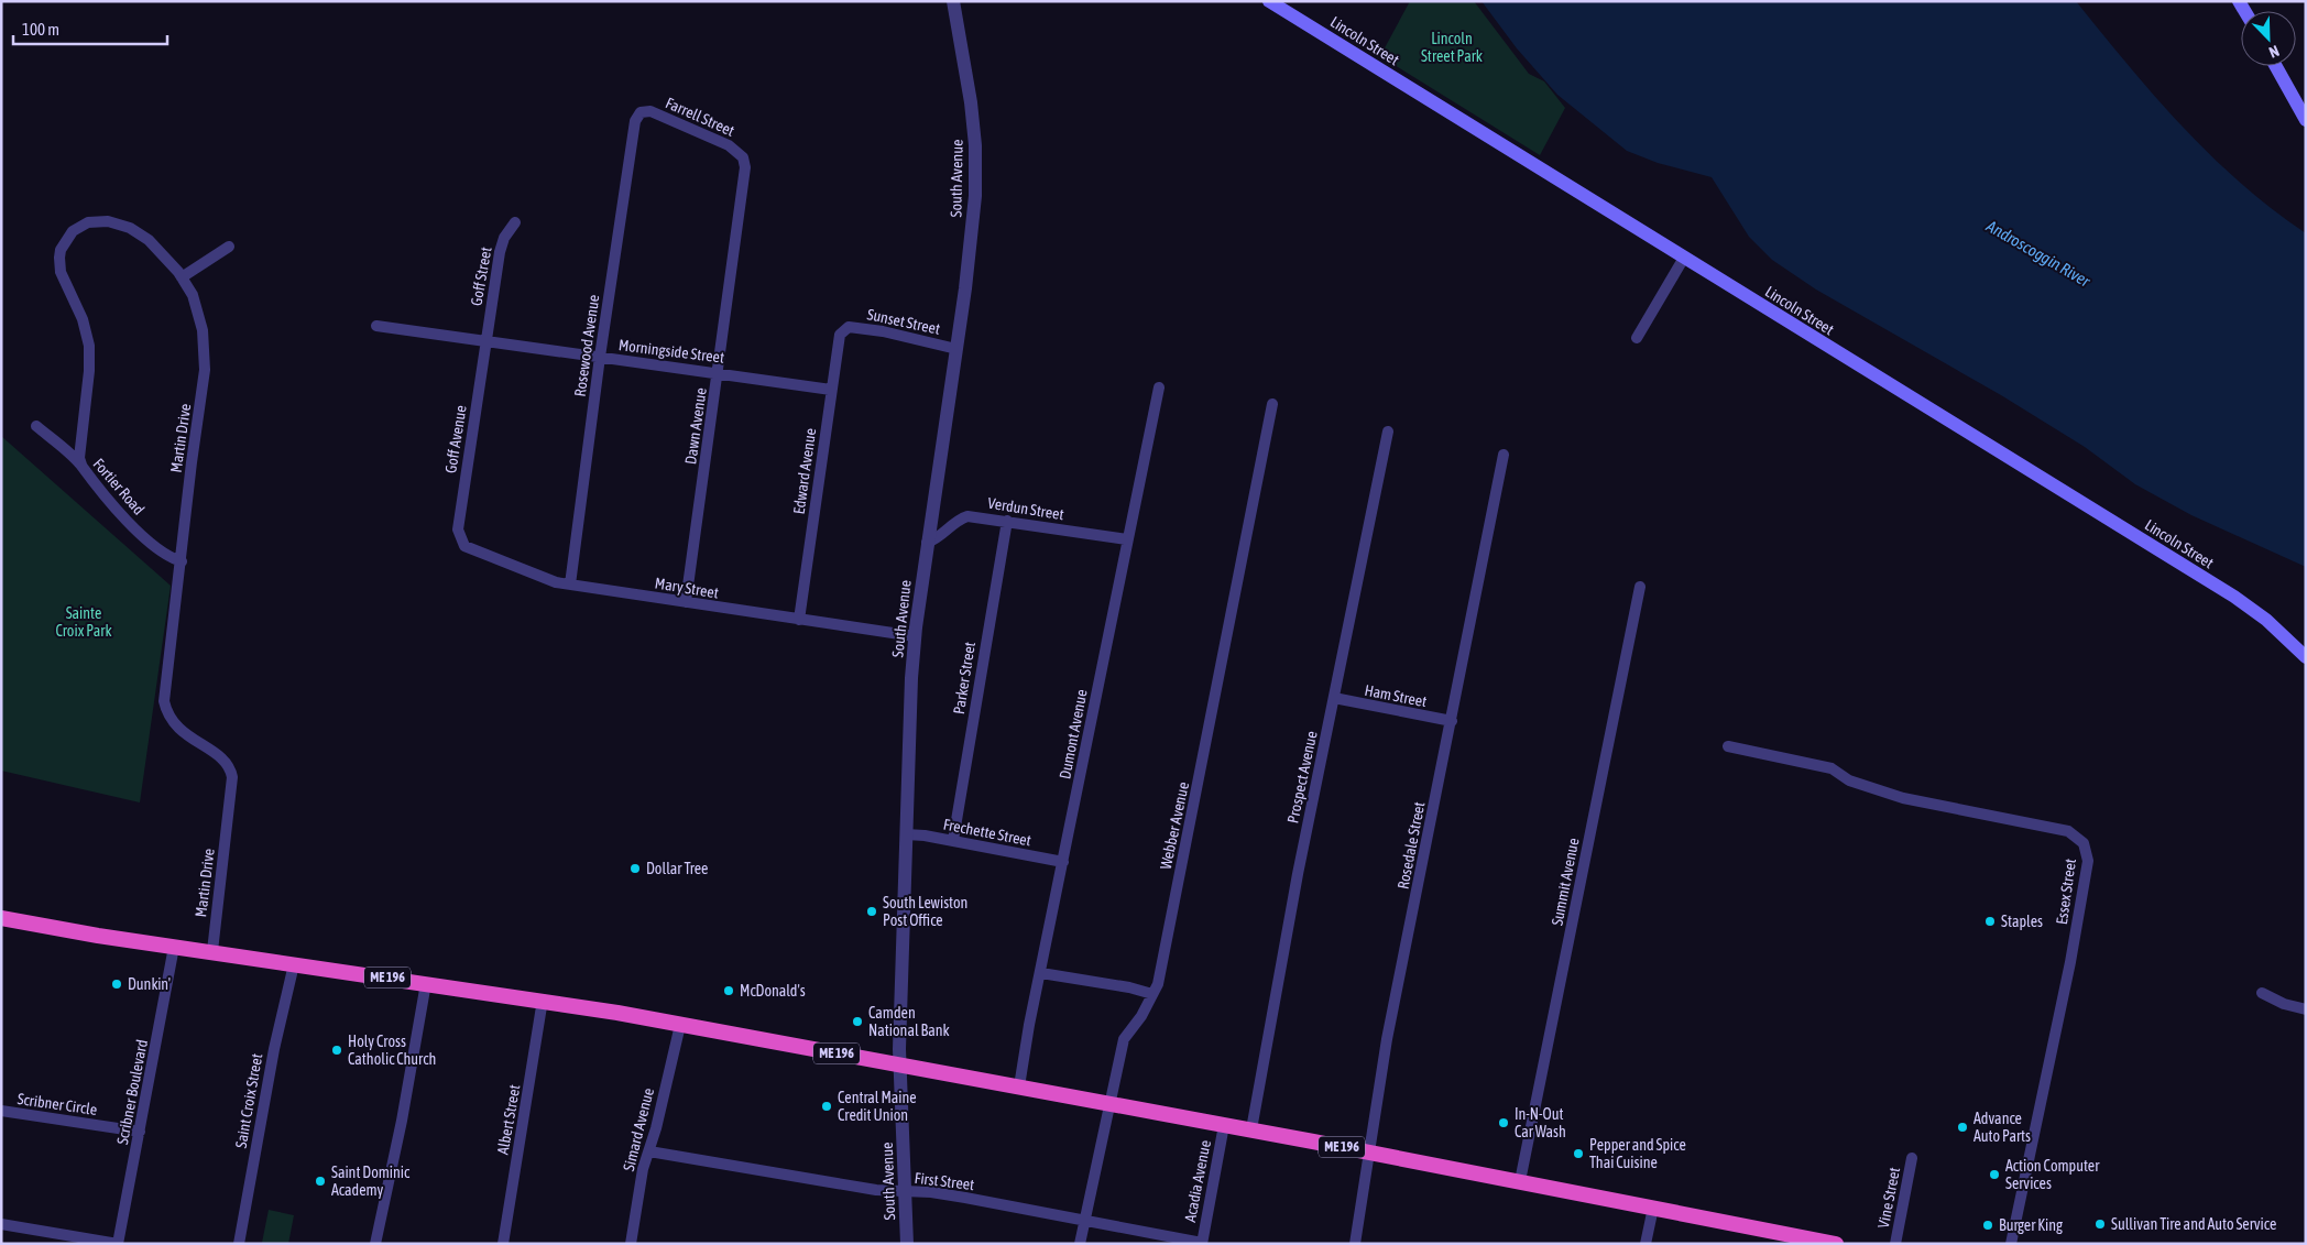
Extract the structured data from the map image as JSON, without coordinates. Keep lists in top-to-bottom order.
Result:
{
  "streets": {
    "highway": ["ME 196"],
    "main road": ["Lincoln Street"],
    "street": [
      "Farrell Street",
      "South Avenue",
      "Goff Street",
      "Sunset Street",
      "Rosewood Avenue",
      "Morningside Street",
      "Dawn Avenue",
      "Martin Drive",
      "Goff Avenue",
      "Edward Avenue",
      "Fortier Road",
      "Verdun Street",
      "Mary Street",
      "Parker Street",
      "Ham Street",
      "Dumont Avenue",
      "Prospect Avenue",
      "Webber Avenue",
      "Frechette Street",
      "Rosedale Street",
      "Summit Avenue",
      "Essex Street",
      "Scribner Boulevard",
      "Saint Croix Street",
      "Scribner Circle",
      "Albert Street",
      "Simard Avenue",
      "First Street",
      "Acadia Avenue",
      "Vine Street"
    ]
  },
  "crossings": [
    ["Farrell Street", "Rosewood Avenue"],
    ["Farrell Street", "Dawn Avenue"],
    ["South Avenue", "Sunset Street"],
    ["South Avenue", "Verdun Street"],
    ["South Avenue", "Mary Street"],
    ["South Avenue", "Frechette Street"],
    ["South Avenue", "ME 196"],
    ["South Avenue", "First Street"],
    ["Goff Street", "Morningside Street"],
    ["Goff Street", "Goff Avenue"],
    ["Sunset Street", "Edward Avenue"],
    ["Rosewood Avenue", "Morningside Street"],
    ["Rosewood Avenue", "Mary Street"],
    ["Morningside Street", "Dawn Avenue"],
    ["Morningside Street", "Goff Avenue"],
    ["Morningside Street", "Edward Avenue"],
    ["Dawn Avenue", "Mary Street"],
    ["Martin Drive", "Fortier Road"],
    ["Martin Drive", "ME 196"],
    ["Goff Avenue", "Mary Street"],
    ["Edward Avenue", "Mary Street"],
    ["Verdun Street", "Parker Street"],
    ["Verdun Street", "Dumont Avenue"],
    ["Parker Street", "Frechette Street"],
    ["Ham Street", "Prospect Avenue"],
    ["Ham Street", "Rosedale Street"],
    ["Dumont Avenue", "Frechette Street"],
    ["Dumont Avenue", "ME 196"],
    ["Prospect Avenue", "ME 196"],
    ["Webber Avenue", "ME 196"],
    ["Webber Avenue", "First Street"],
    ["Rosedale Street", "ME 196"],
    ["Summit Avenue", "ME 196"],
    ["ME 196", "Scribner Boulevard"],
    ["ME 196", "Saint Croix Street"],
    ["ME 196", "Albert Street"],
    ["ME 196", "Simard Avenue"],
    ["ME 196", "Acadia Avenue"],
    ["Scribner Boulevard", "Scribner Circle"],
    ["Simard Avenue", "First Street"],
    ["First Street", "Acadia Avenue"]
  ],
  "water": ["Androscoggin River"],
  "parks": ["Lincoln Street Park", "Sainte Croix Park"],
  "places": [
    "Dollar Tree",
    "South Lewiston Post Office",
    "Staples",
    "Dunkin'",
    "McDonald's",
    "Camden National Bank",
    "Holy Cross Catholic Church",
    "Central Maine Credit Union",
    "In-N-Out Car Wash",
    "Advance Auto Parts",
    "Pepper and Spice Thai Cuisine",
    "Action Computer Services",
    "Saint Dominic Academy",
    "Sullivan Tire and Auto Service",
    "Burger King"
  ],
  "scale_bar": "100 m",
  "north": "bottom right"
}
